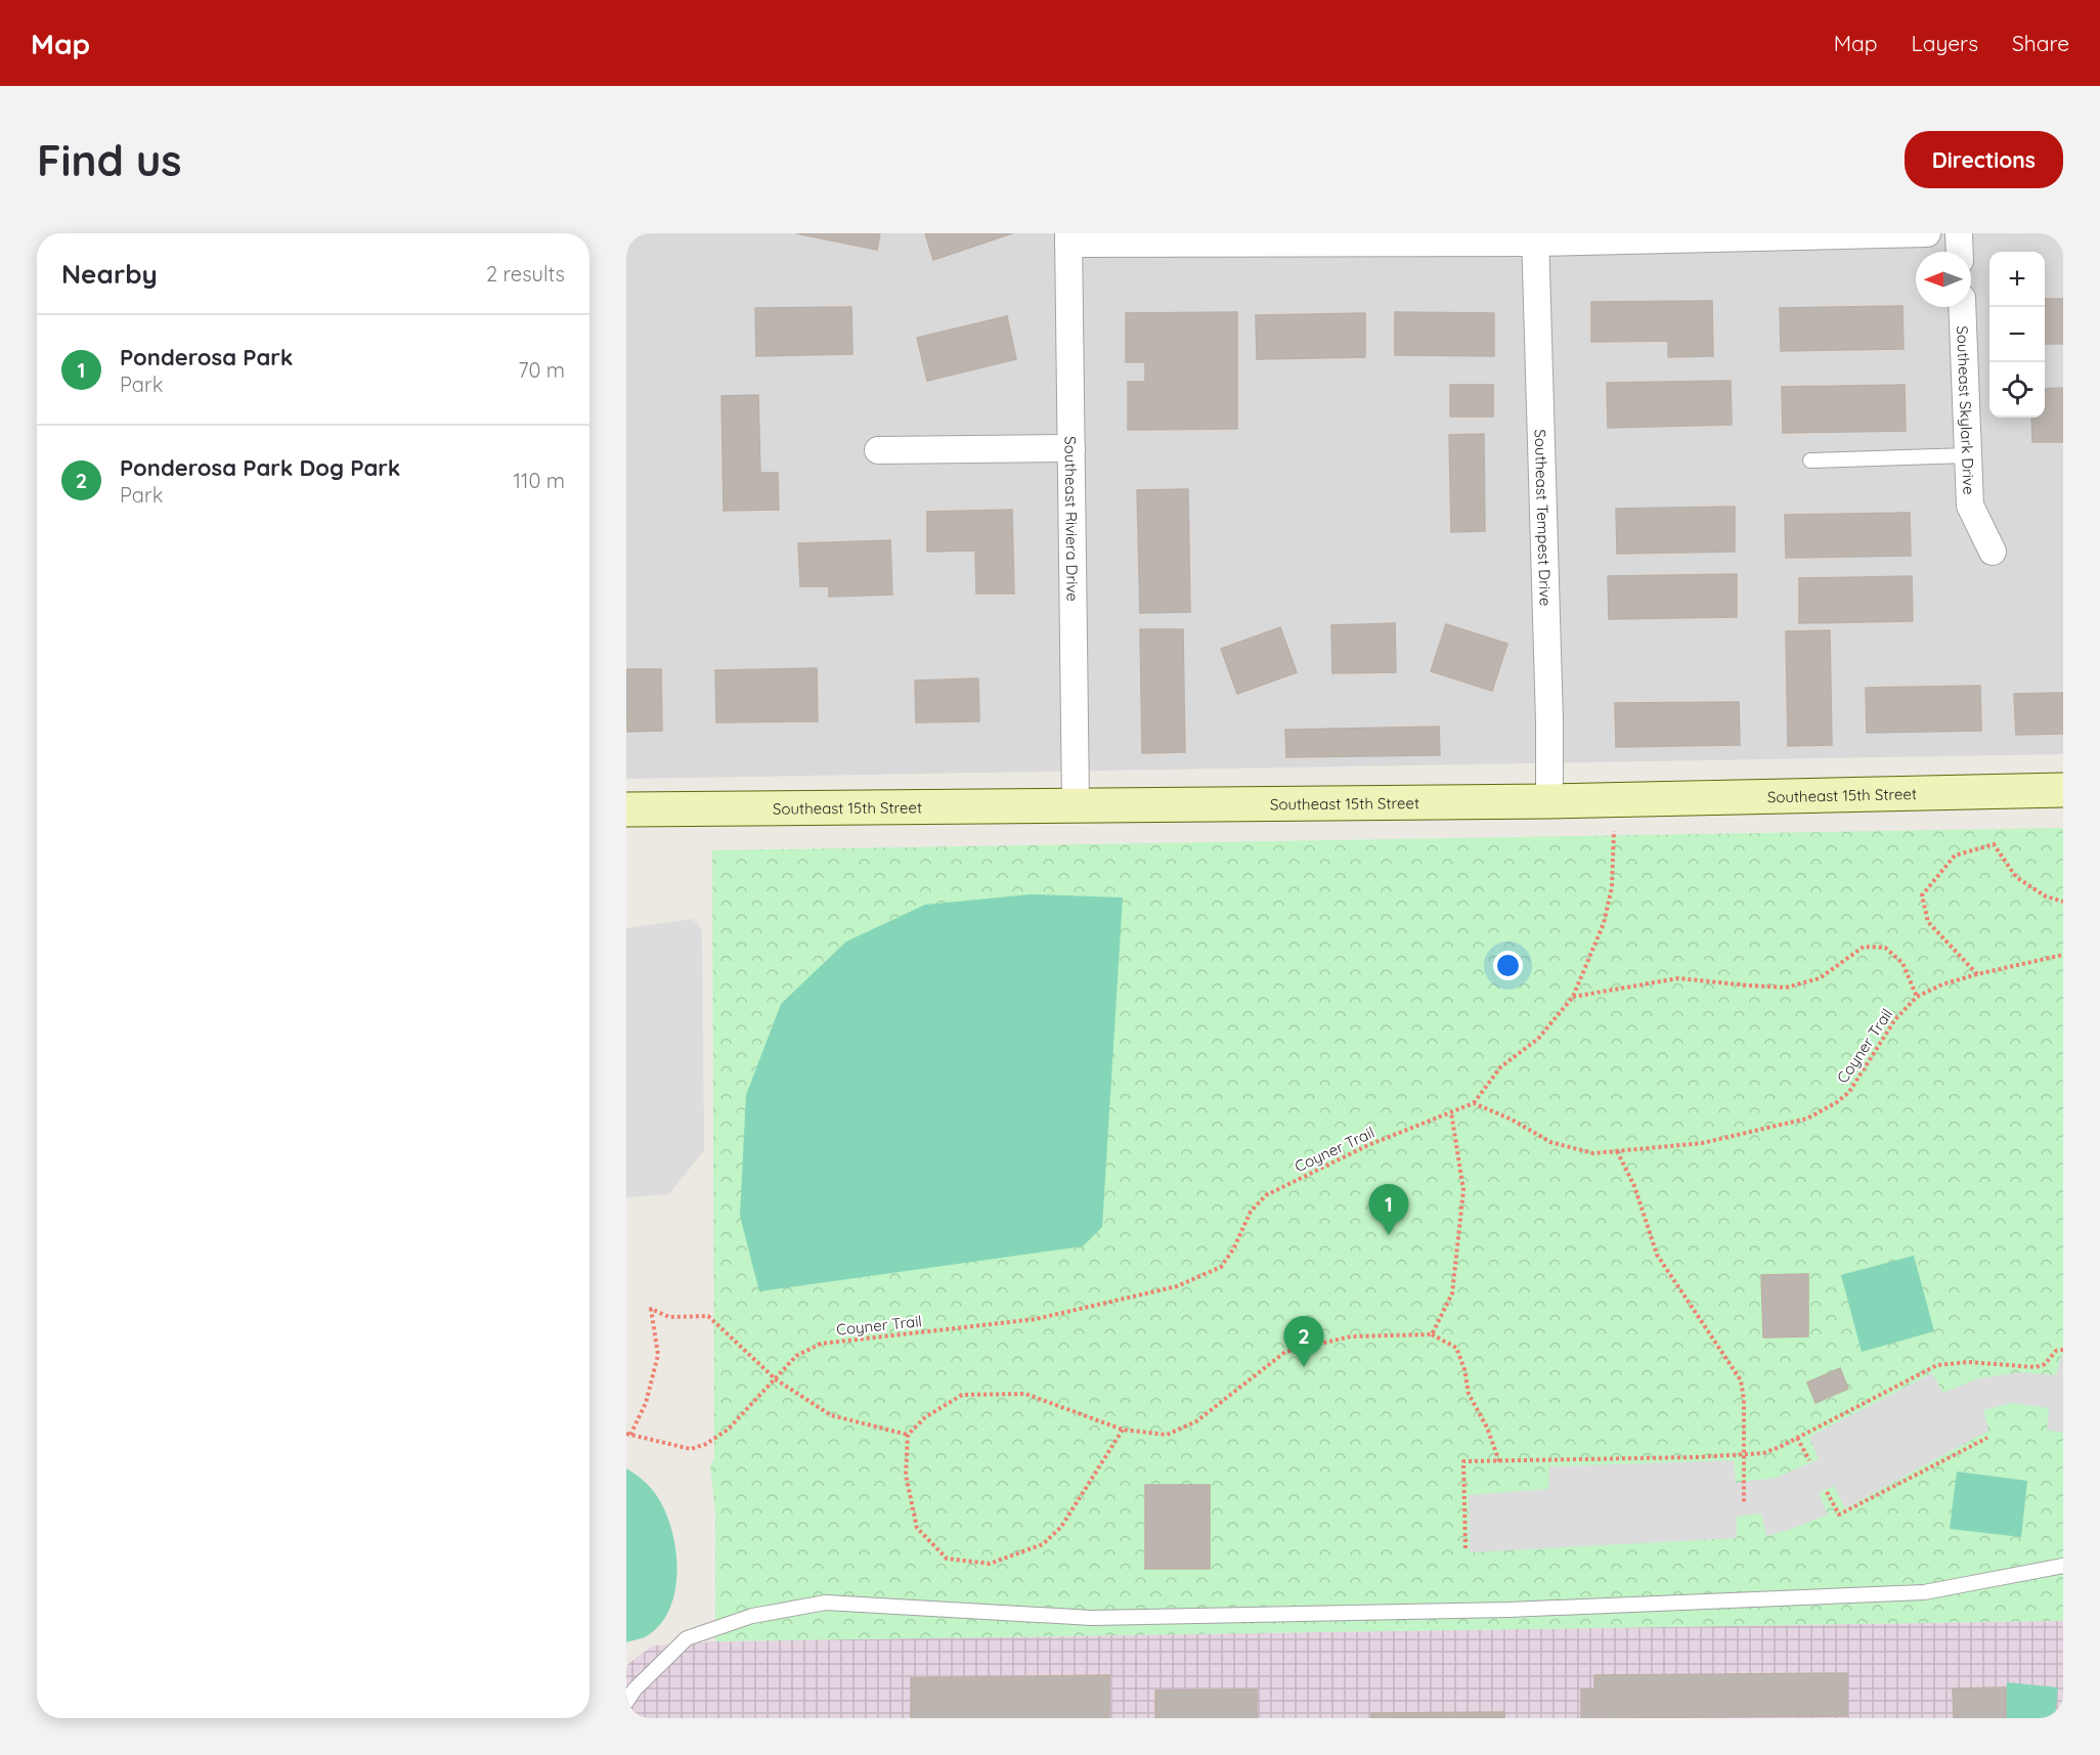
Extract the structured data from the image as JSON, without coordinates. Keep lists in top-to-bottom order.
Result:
{
  "streets": {
    "main road": ["Southeast 15th Street"],
    "street": ["Southeast Skylark Drive", "Southeast Tempest Drive", "Southeast Riviera Drive"],
    "path": ["Coyner Trail"]
  },
  "crossings": [
    ["Southeast Tempest Drive", "Southeast 15th Street"],
    ["Southeast Riviera Drive", "Southeast 15th Street"]
  ],
  "north": "left",
  "page": {
    "header": "Map",
    "nav": ["Map", "Layers", "Share"],
    "buttons": "Directions",
    "title": "Find us",
    "heading": ["Nearby", "2 results"],
    "map_buttons": ["+", "−"],
    "list": [
      {
        "mark": "1",
        "name": "Ponderosa Park",
        "note": "Park",
        "value": "70 m"
      },
      {
        "mark": "2",
        "name": "Ponderosa Park Dog Park",
        "note": "Park",
        "value": "110 m"
      }
    ],
    "pins": ["1", "2"]
  }
}
